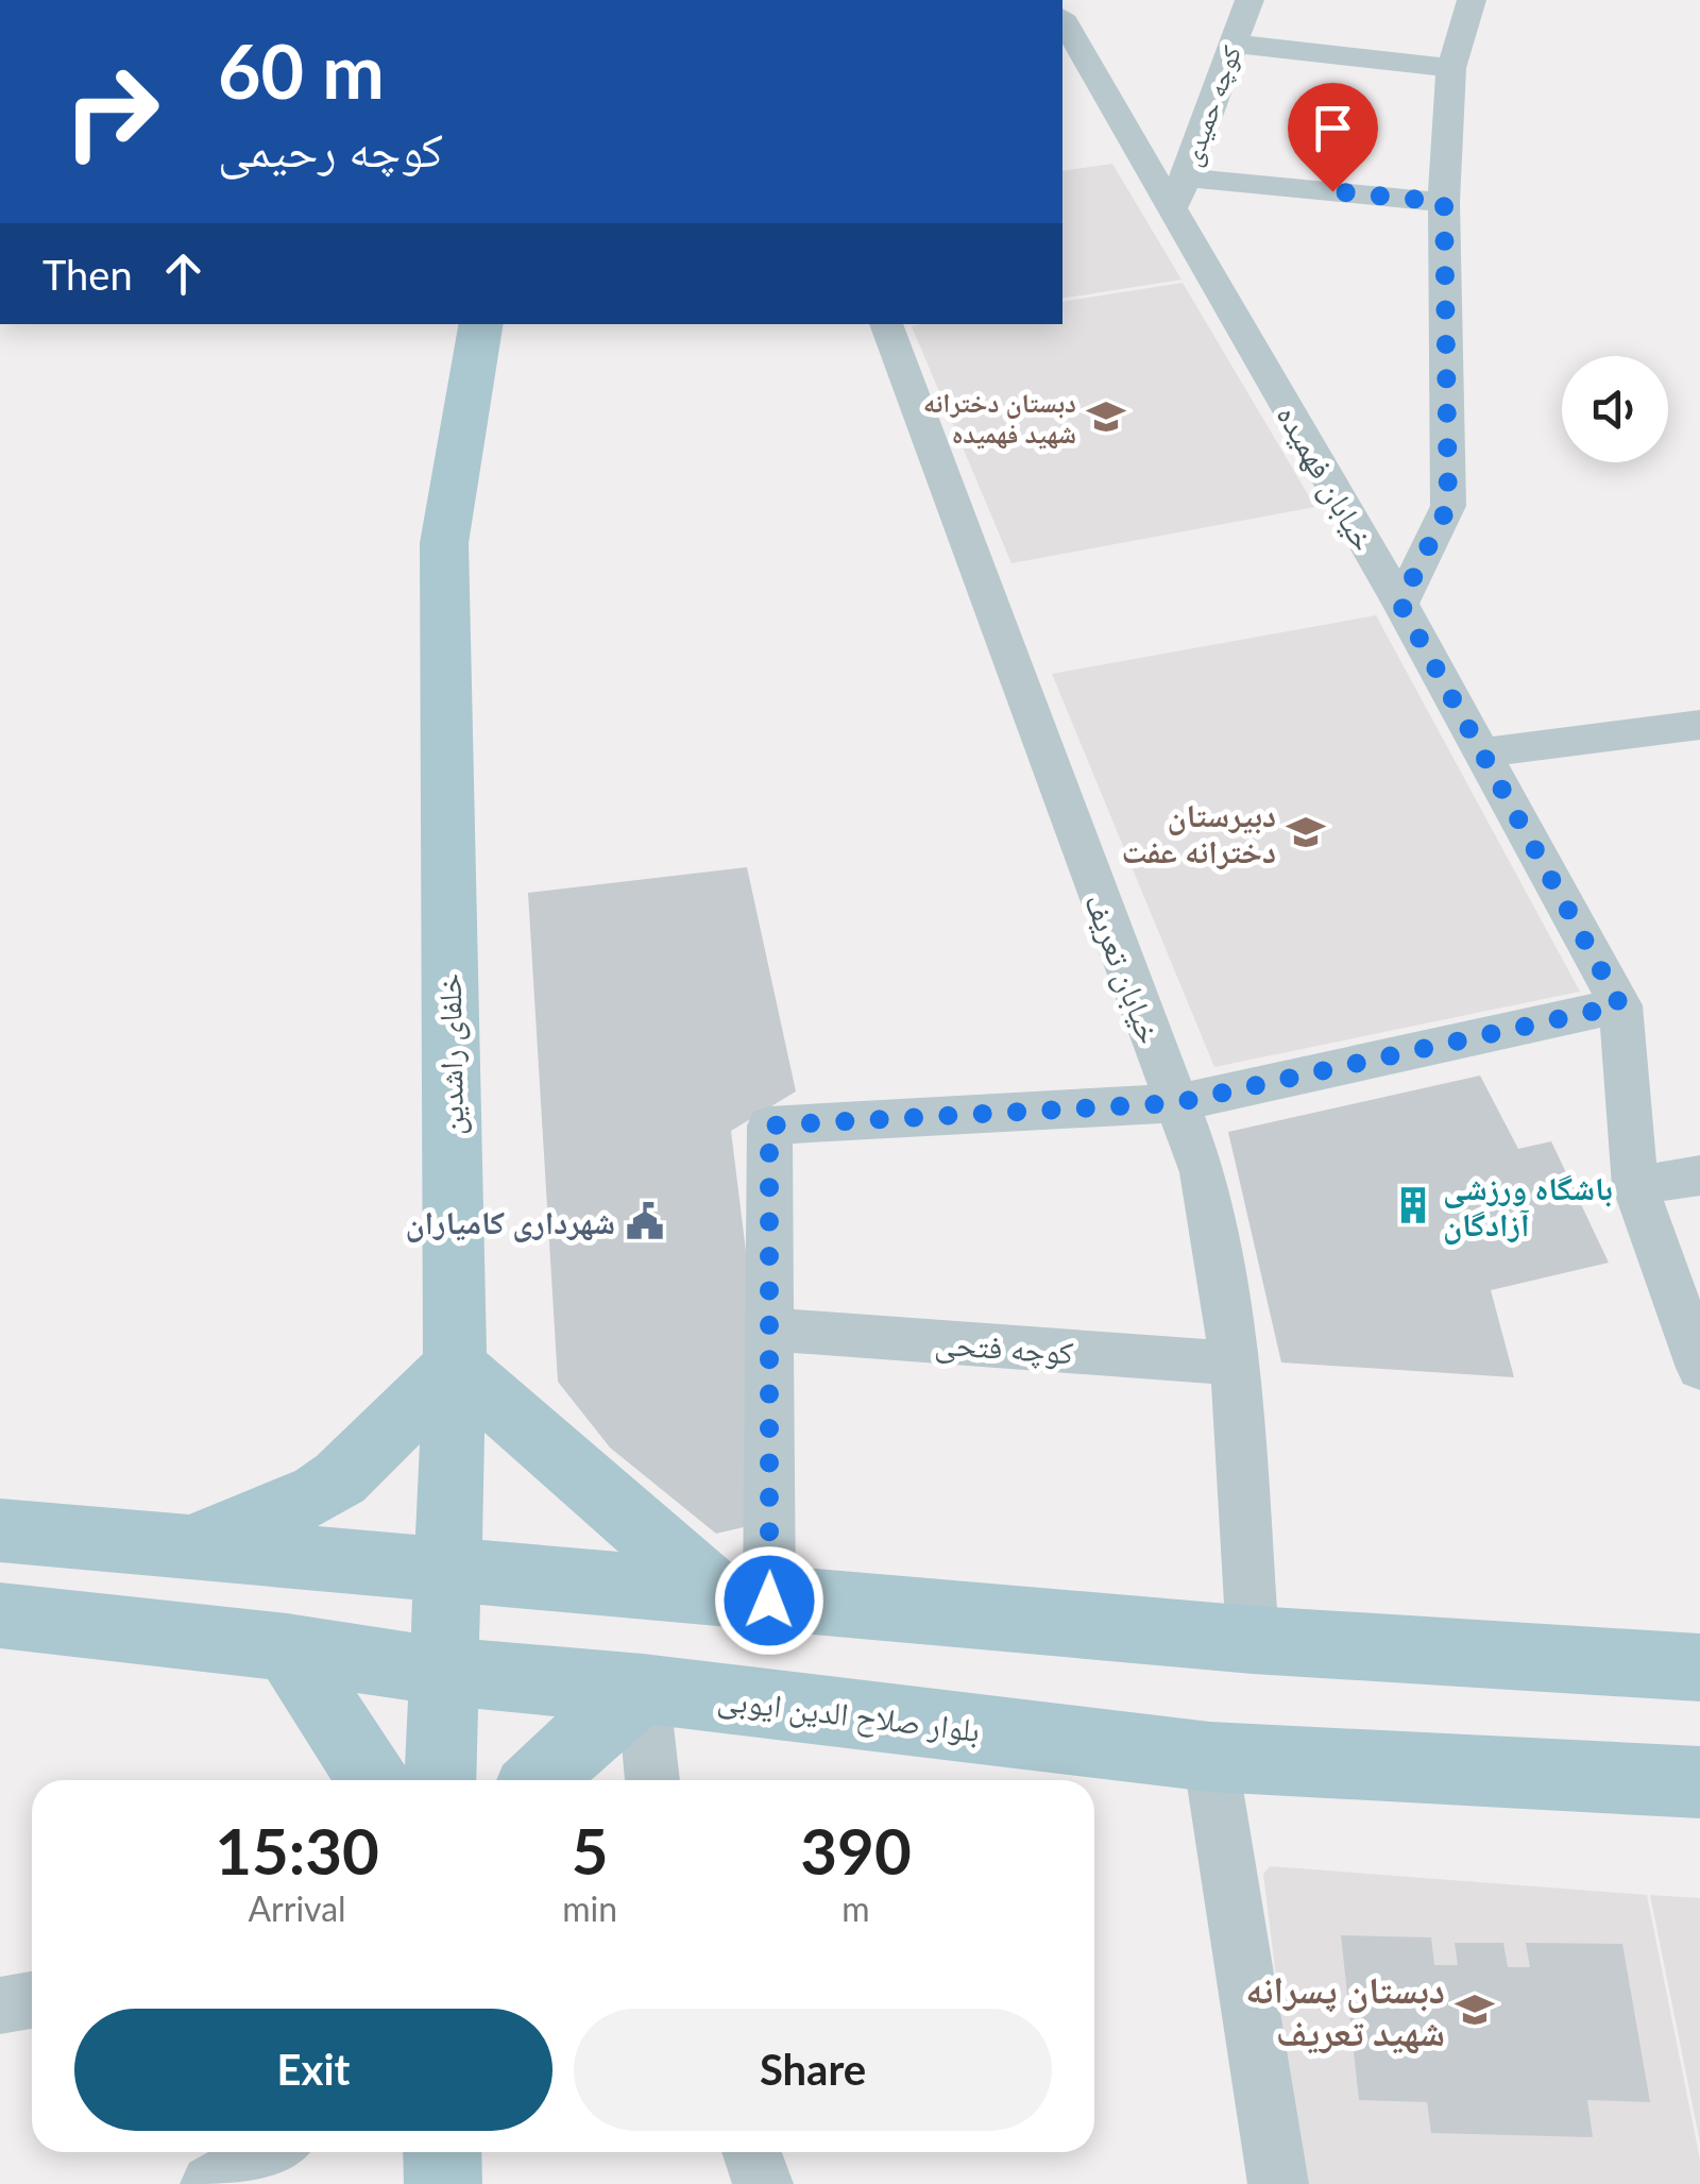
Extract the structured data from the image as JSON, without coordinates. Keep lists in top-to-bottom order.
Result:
{
  "streets": {
    "main road": ["خلفای راشدین", "بلوار صلاح الدین ایوبی"],
    "street": [
      "کوچه حمیدی",
      "خیابان فهمیده",
      "خیابان تعریف",
      "کوچه فتحی"
    ]
  },
  "crossings": [
    ["کوچه حمیدی", "خیابان فهمیده"],
    ["خیابان تعریف", "کوچه فتحی"],
    ["خلفای راشدین", "بلوار صلاح الدین ایوبی"]
  ],
  "places": {
    "school or university": ["دبستان دخترانه شهید فهمیده", "دبیرستان دخترانه عفت", "دبستان پسرانه شهید تعریف"],
    "building": ["باشگاه ورزشی آزادگان"],
    "public building": ["شهرداری کامیاران"]
  },
  "page": {
    "turn": ["60 m", "کوچه رحیمی"],
    "then": "Then",
    "eta": [
      "15:30",
      "Arrival",
      "5",
      "min",
      "390",
      "m"
    ],
    "buttons": ["Exit", "Share"]
  }
}
